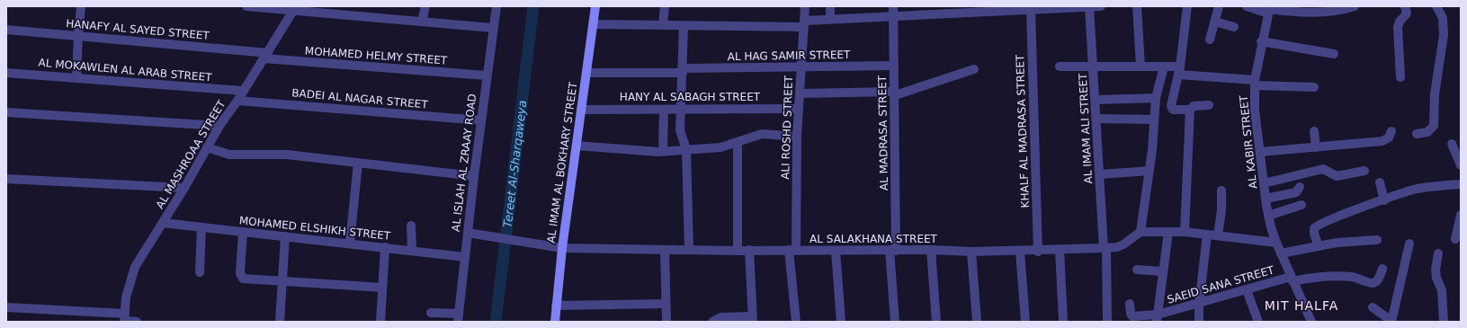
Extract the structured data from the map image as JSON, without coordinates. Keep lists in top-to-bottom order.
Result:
{
  "streets": {
    "street": [
      "HANAFY AL SAYED STREET",
      "MOHAMED HELMY STREET",
      "AL HAG SAMIR STREET",
      "AL MOKAWLEN AL ARAB STREET",
      "HANY AL SABAGH STREET",
      "BADEI AL NAGAR STREET",
      "ALI ROSHD STREET",
      "AL IMAM ALI STREET",
      "KHALF AL MADRASA STREET",
      "AL MADRASA STREET",
      "AL KABIR STREET",
      "AL MASHROAA STREET",
      "AL ISLAH AL ZRAAY ROAD",
      "AL IMAM AL BOKHARY STREET",
      "MOHAMED ELSHIKH STREET",
      "AL SALAKHANA STREET",
      "SAEID SANA STREET"
    ]
  },
  "crossings": [
    ["HANAFY AL SAYED STREET", "MOHAMED HELMY STREET"],
    ["HANAFY AL SAYED STREET", "AL MASHROAA STREET"],
    ["MOHAMED HELMY STREET", "AL MASHROAA STREET"],
    ["MOHAMED HELMY STREET", "AL ISLAH AL ZRAAY ROAD"],
    ["AL HAG SAMIR STREET", "ALI ROSHD STREET"],
    ["AL HAG SAMIR STREET", "AL MADRASA STREET"],
    ["AL HAG SAMIR STREET", "AL IMAM AL BOKHARY STREET"],
    ["AL MOKAWLEN AL ARAB STREET", "AL MASHROAA STREET"],
    ["HANY AL SABAGH STREET", "ALI ROSHD STREET"],
    ["HANY AL SABAGH STREET", "AL IMAM AL BOKHARY STREET"],
    ["BADEI AL NAGAR STREET", "AL MASHROAA STREET"],
    ["BADEI AL NAGAR STREET", "AL ISLAH AL ZRAAY ROAD"],
    ["ALI ROSHD STREET", "AL SALAKHANA STREET"],
    ["AL IMAM ALI STREET", "AL SALAKHANA STREET"],
    ["KHALF AL MADRASA STREET", "AL SALAKHANA STREET"],
    ["AL MADRASA STREET", "AL SALAKHANA STREET"],
    ["AL KABIR STREET", "SAEID SANA STREET"],
    ["AL MASHROAA STREET", "MOHAMED ELSHIKH STREET"],
    ["AL ISLAH AL ZRAAY ROAD", "MOHAMED ELSHIKH STREET"],
    ["AL ISLAH AL ZRAAY ROAD", "AL SALAKHANA STREET"],
    ["AL IMAM AL BOKHARY STREET", "AL SALAKHANA STREET"]
  ],
  "districts": ["MIT HALFA"],
  "water": ["Tereet Al-Sharqaweya"]
}
